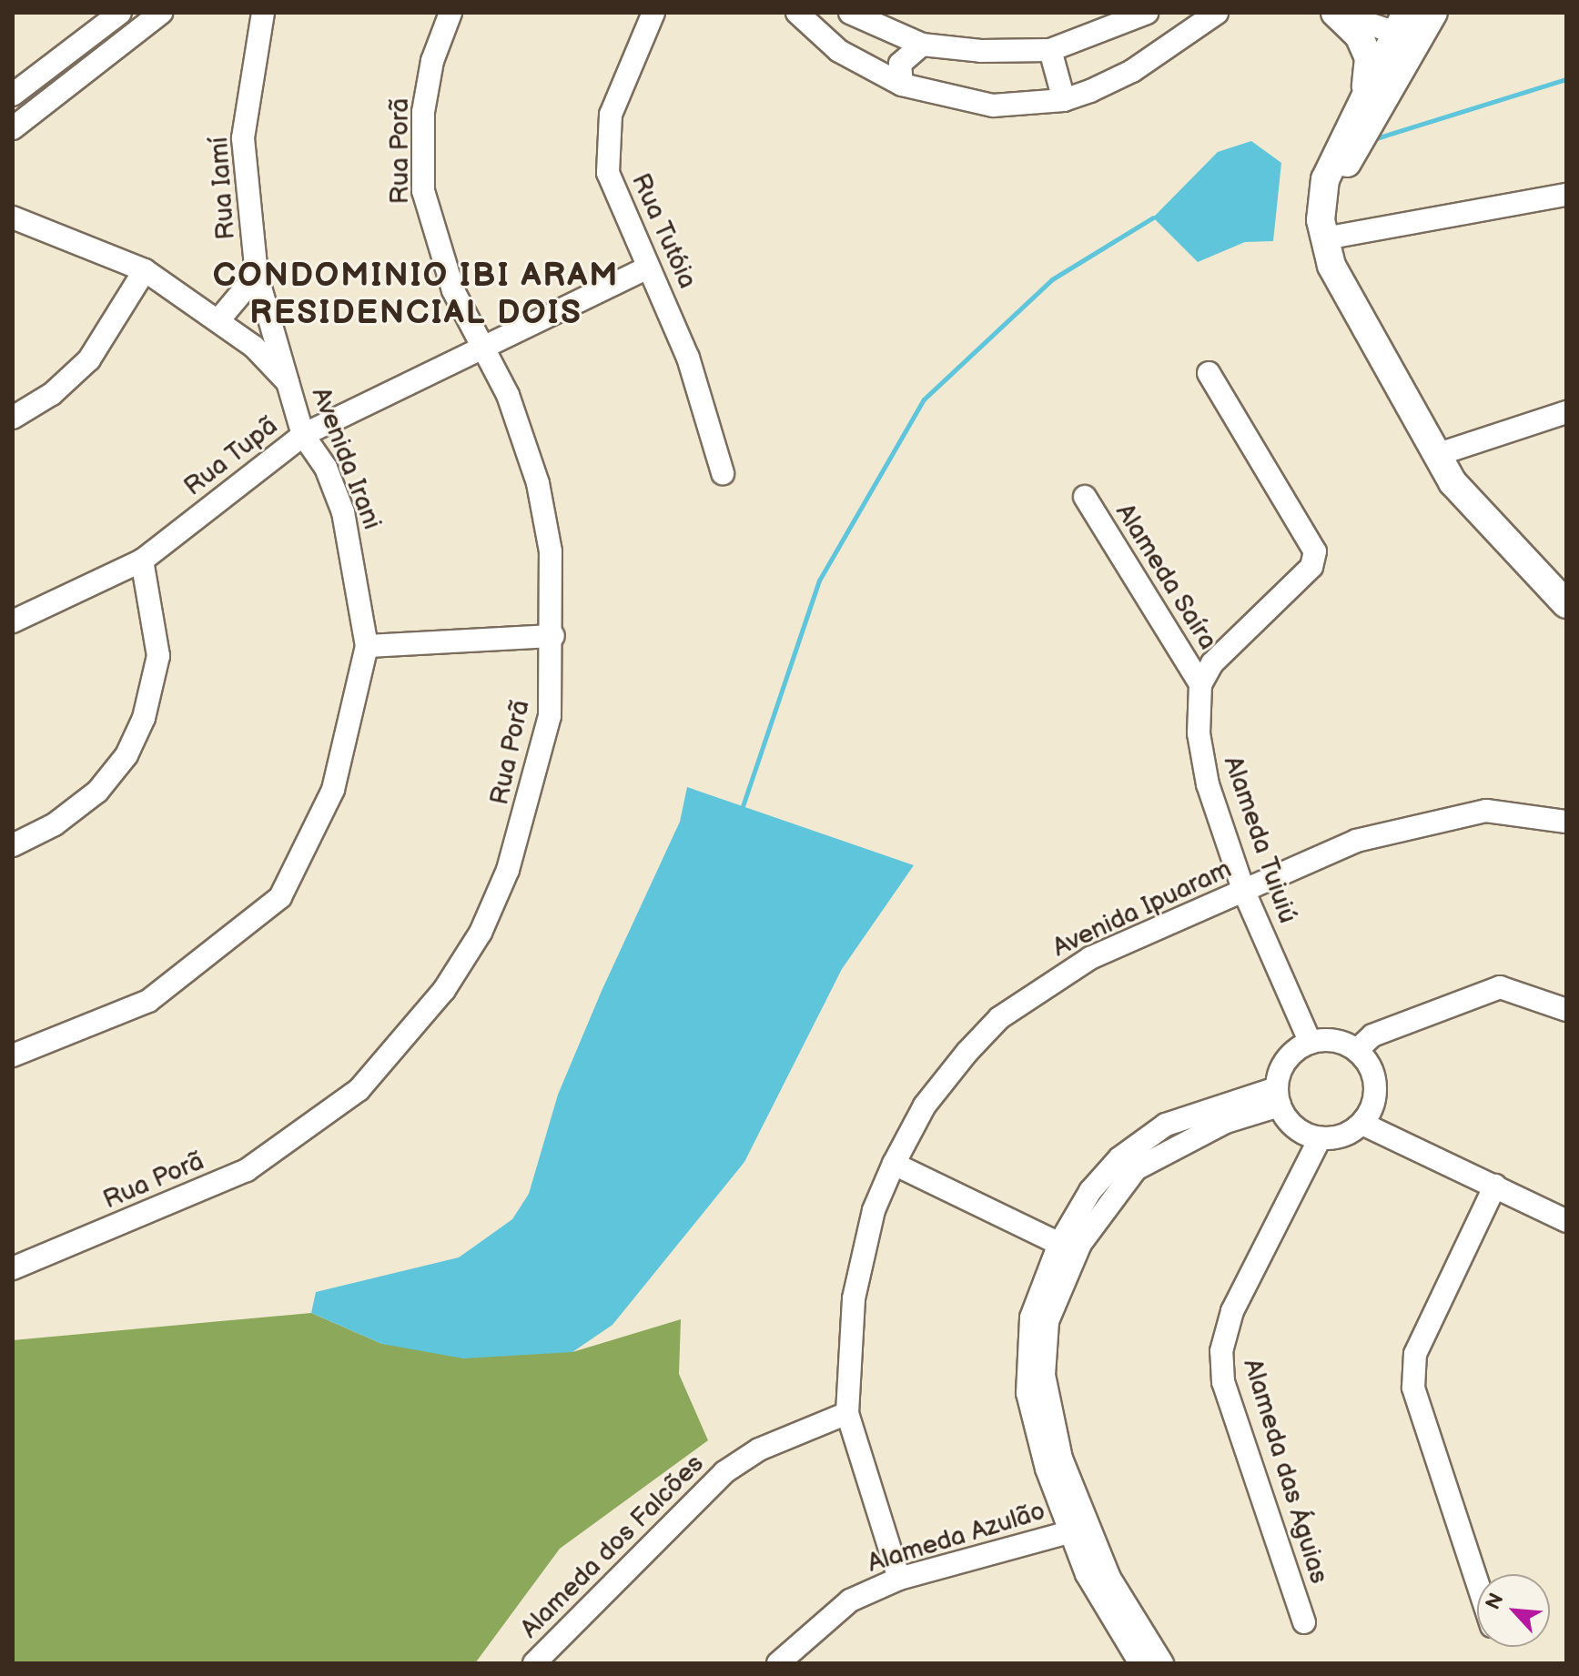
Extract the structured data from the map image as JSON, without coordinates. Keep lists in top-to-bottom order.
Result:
{
  "streets": {
    "street": [
      "Rua Porã",
      "Rua Iamí",
      "Rua Tutóia",
      "Rua Tupã",
      "Avenida Irani",
      "Alameda Saíra",
      "Alameda Tuiuiú",
      "Avenida Ipuaram",
      "Alameda das Águias",
      "Alameda Azulão",
      "Alameda dos Falcões"
    ]
  },
  "crossings": [
    ["Rua Porã", "Rua Tupã"],
    ["Rua Iamí", "Avenida Irani"],
    ["Rua Tutóia", "Rua Tupã"],
    ["Rua Tupã", "Avenida Irani"],
    ["Alameda Saíra", "Alameda Tuiuiú"],
    ["Alameda Tuiuiú", "Avenida Ipuaram"],
    ["Alameda Tuiuiú", "Alameda das Águias"],
    ["Avenida Ipuaram", "Alameda Azulão"],
    ["Avenida Ipuaram", "Alameda dos Falcões"]
  ],
  "districts": ["CONDOMINIO IBI ARAM RESIDENCIAL DOIS"],
  "north": "top left"
}
